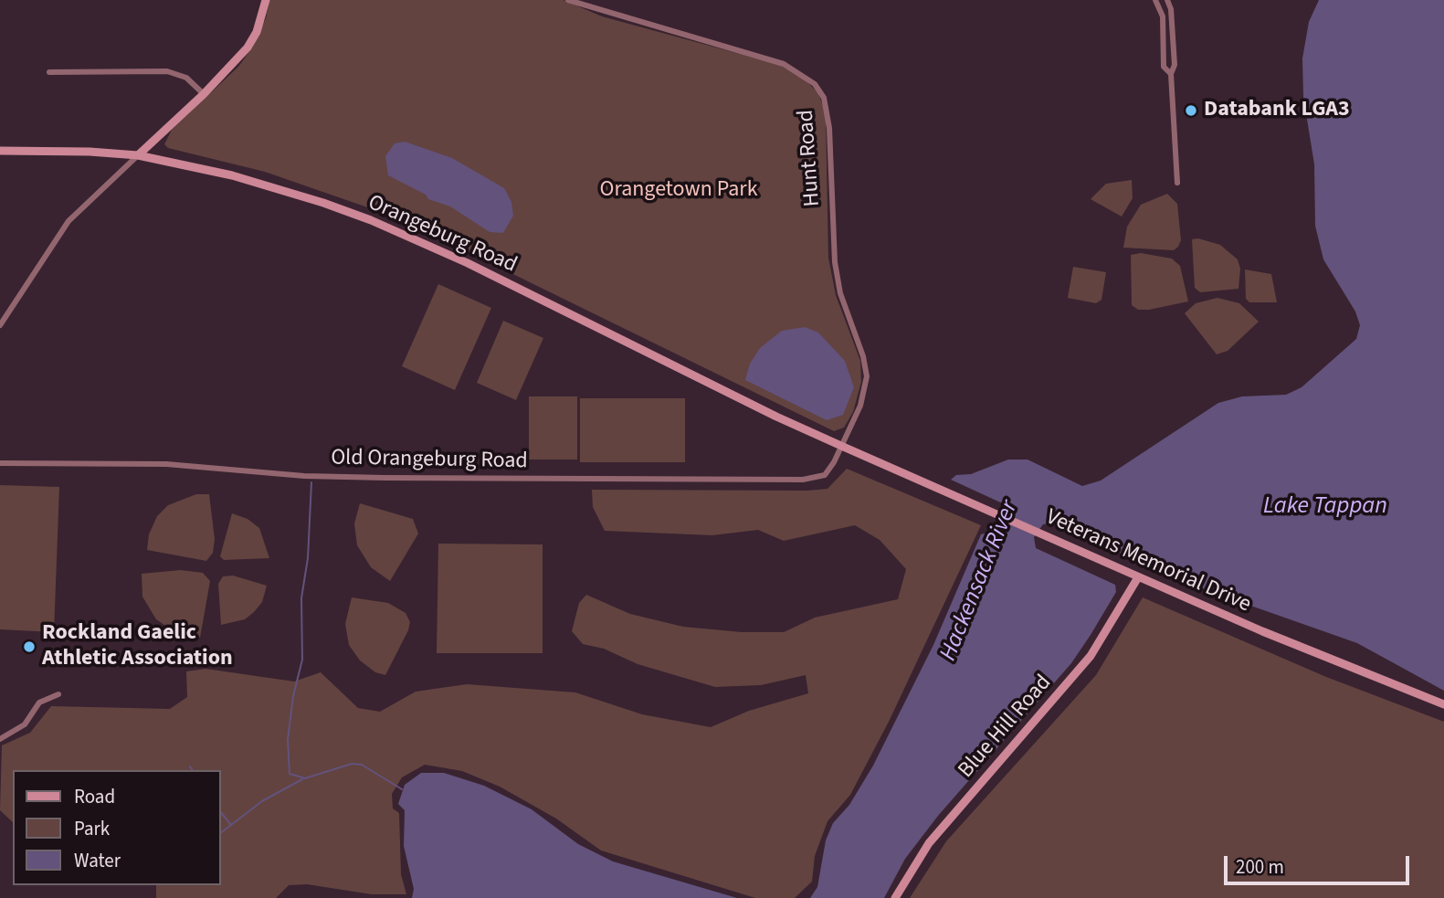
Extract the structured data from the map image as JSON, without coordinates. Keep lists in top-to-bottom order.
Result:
{
  "streets": {
    "main road": ["Orangeburg Road", "Veterans Memorial Drive", "Blue Hill Road"],
    "street": ["Hunt Road", "Old Orangeburg Road"]
  },
  "crossings": [
    ["Hunt Road", "Orangeburg Road"],
    ["Hunt Road", "Old Orangeburg Road"],
    ["Hunt Road", "Veterans Memorial Drive"],
    ["Orangeburg Road", "Old Orangeburg Road"],
    ["Orangeburg Road", "Veterans Memorial Drive"],
    ["Old Orangeburg Road", "Veterans Memorial Drive"],
    ["Veterans Memorial Drive", "Blue Hill Road"]
  ],
  "water": ["Lake Tappan", "Hackensack River"],
  "parks": ["Orangetown Park"],
  "places": ["Databank LGA3", "Rockland Gaelic Athletic Association"],
  "legend": ["Road", "Park", "Water"],
  "scale_bar": "200 m"
}
